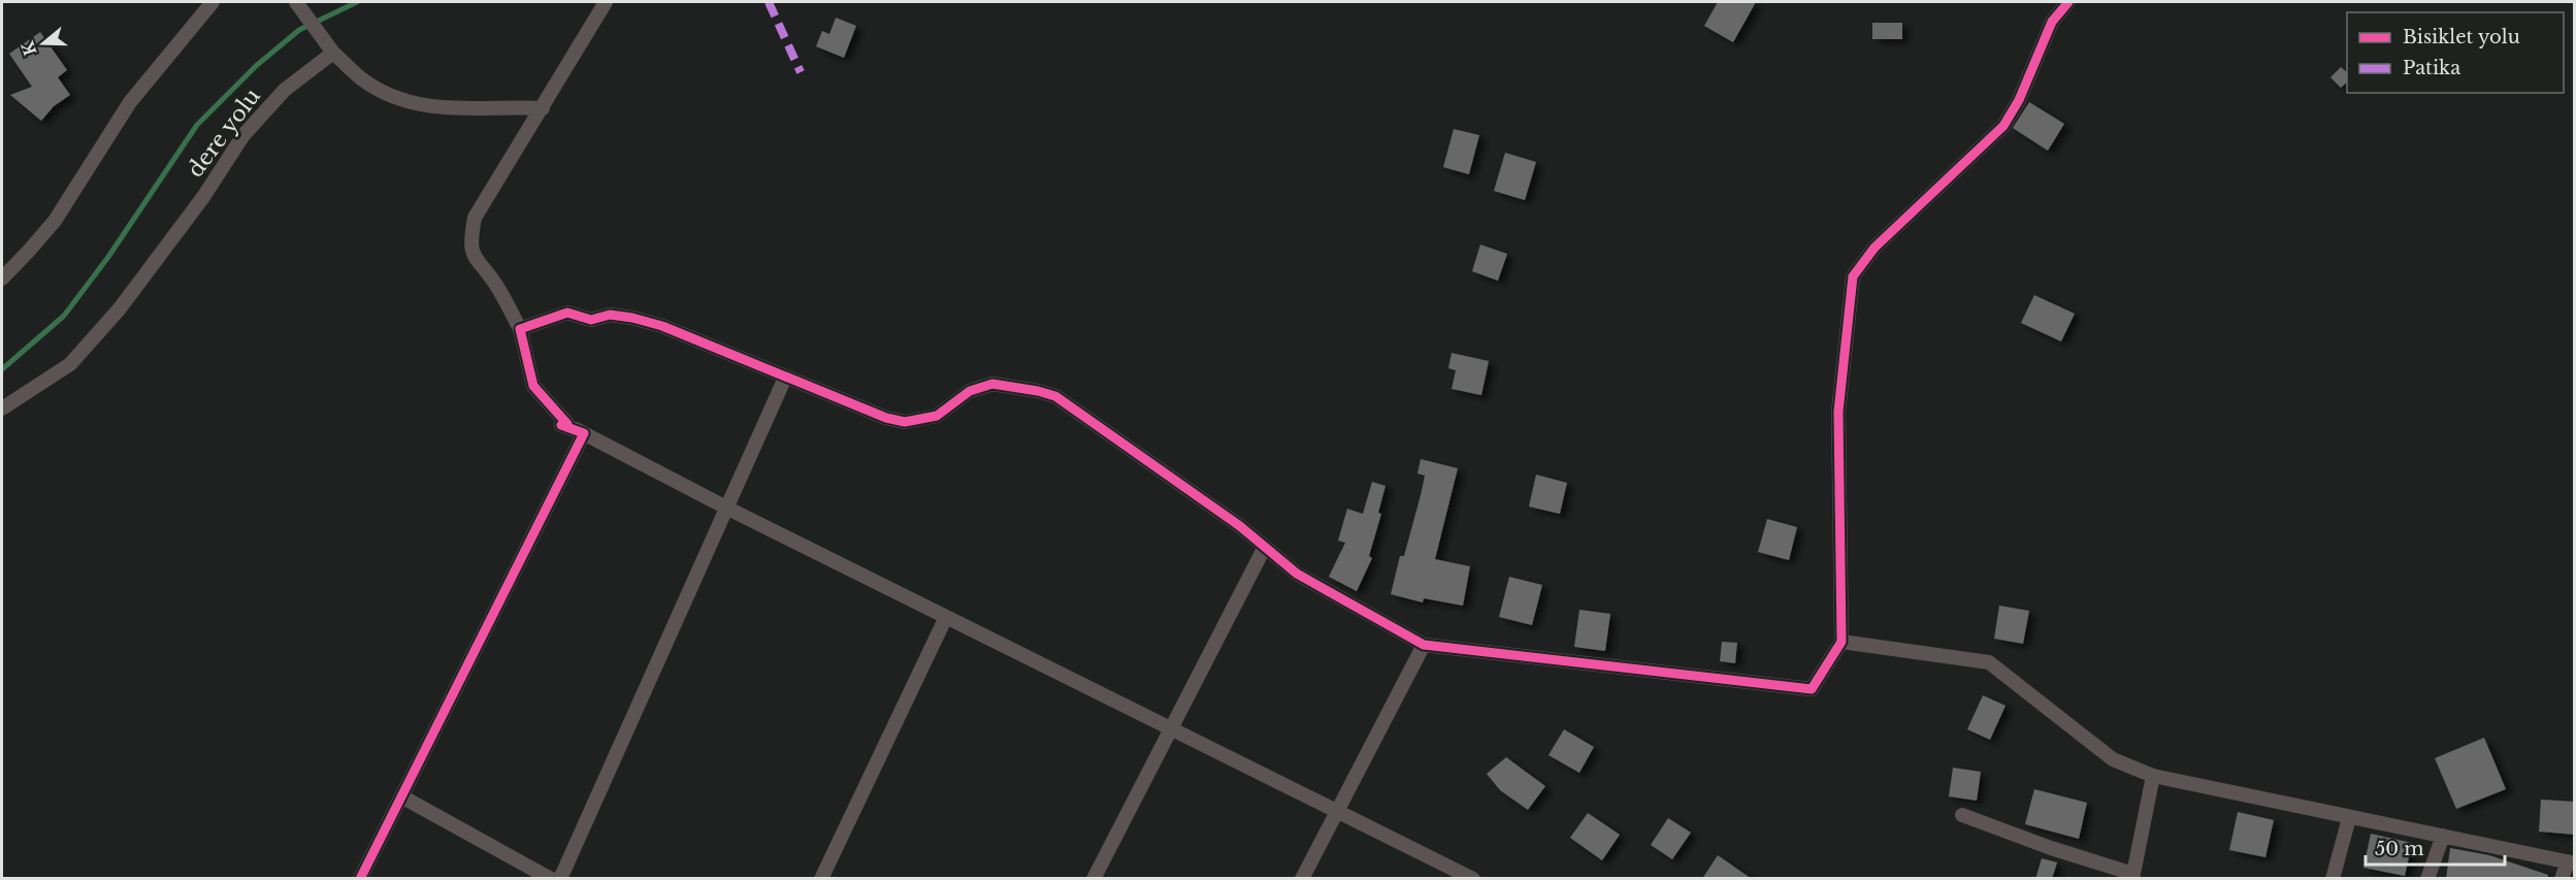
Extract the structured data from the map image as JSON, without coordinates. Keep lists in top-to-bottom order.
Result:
{
  "streets": {
    "street": ["dere yolu"]
  },
  "legend": ["Bisiklet yolu", "Patika"],
  "scale_bar": "50 m",
  "north": "left"
}
